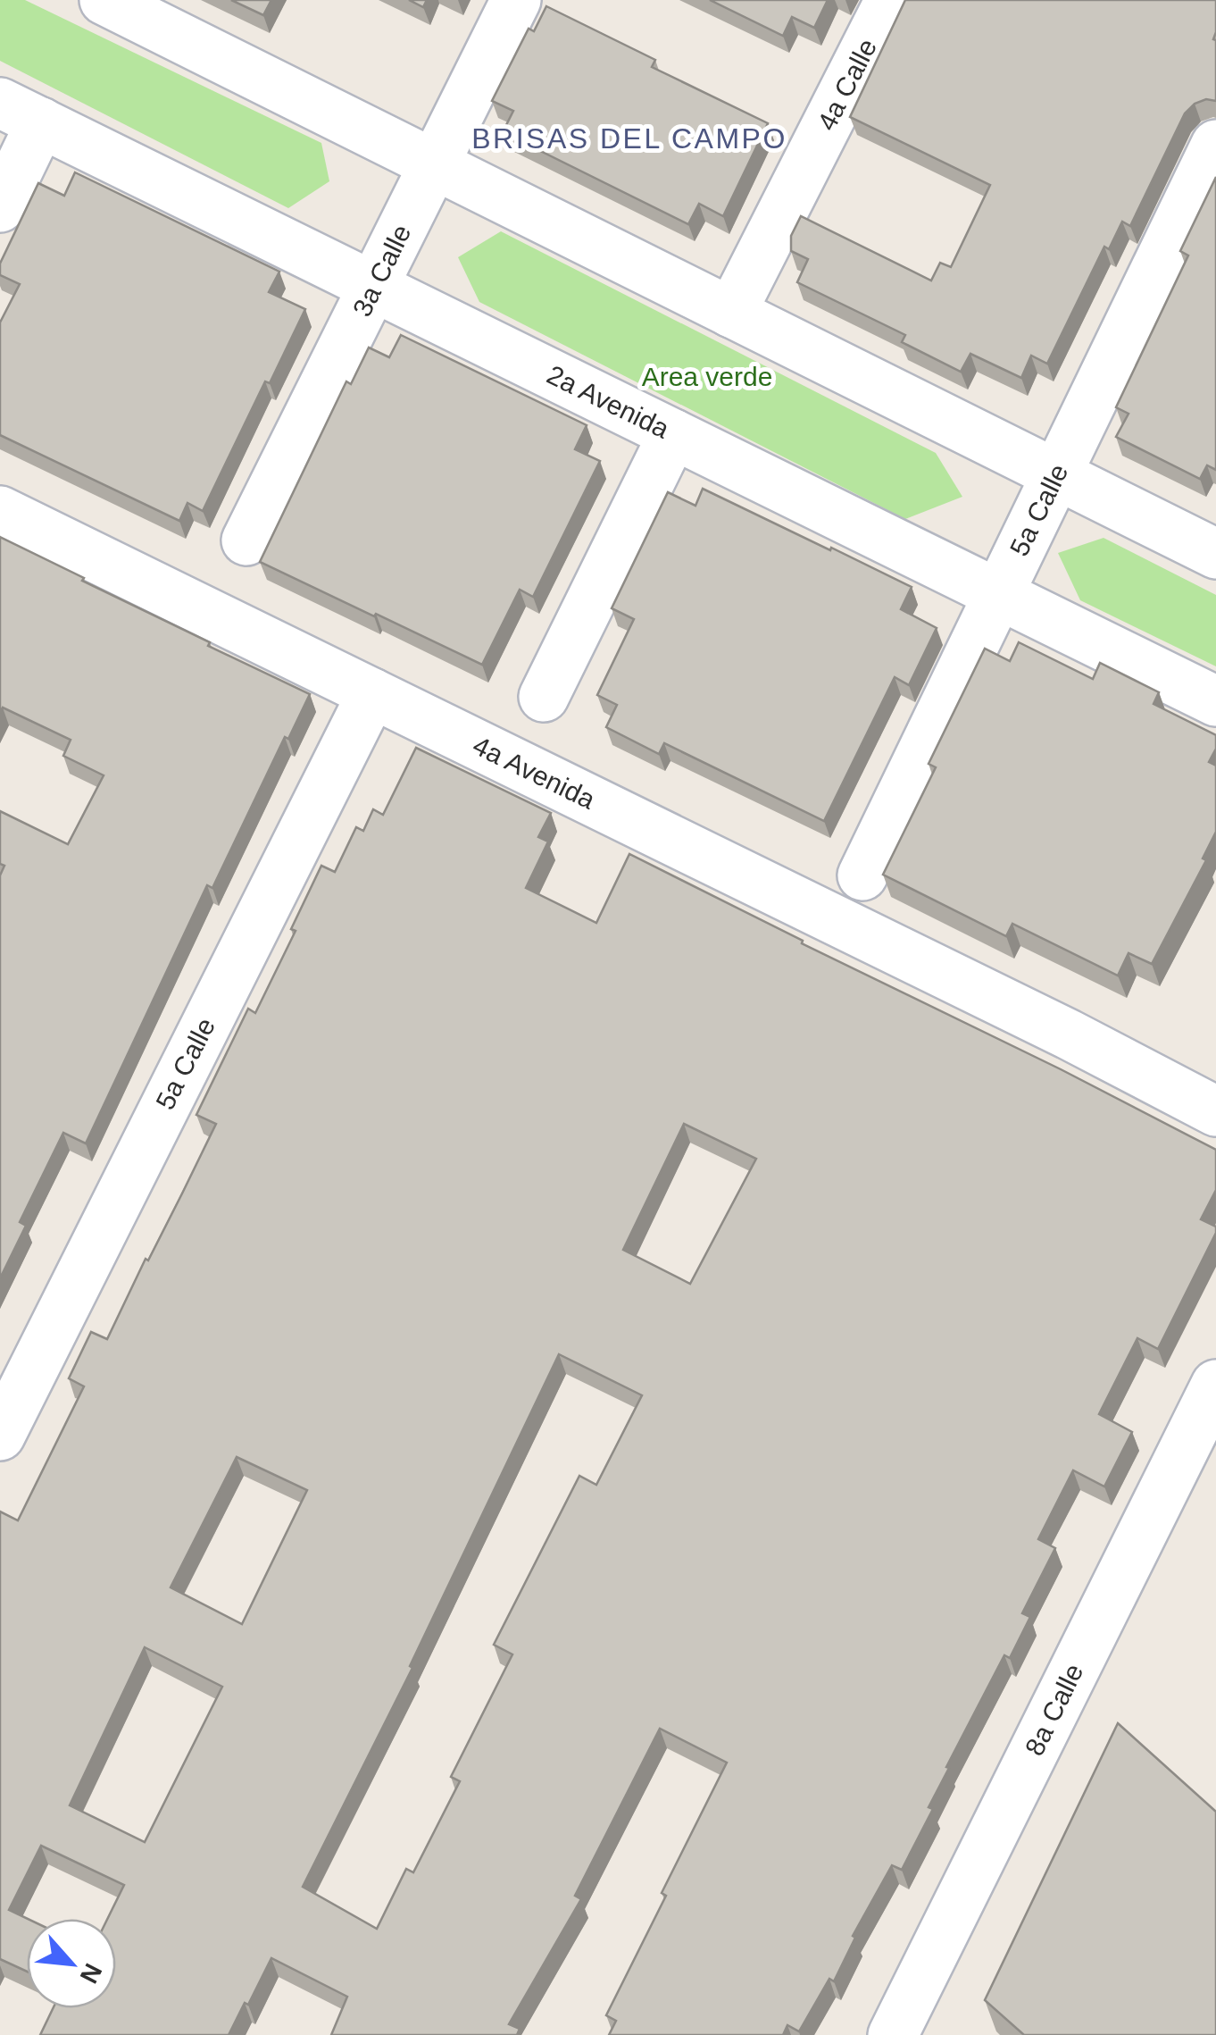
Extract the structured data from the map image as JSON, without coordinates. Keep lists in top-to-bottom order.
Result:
{
  "streets": {
    "street": [
      "4a Calle",
      "3a Calle",
      "2a Avenida",
      "5a Calle",
      "4a Avenida",
      "8a Calle"
    ]
  },
  "crossings": [
    ["3a Calle", "2a Avenida"],
    ["2a Avenida", "5a Calle"],
    ["5a Calle", "4a Avenida"]
  ],
  "districts": ["BRISAS DEL CAMPO"],
  "parks": ["Area verde"],
  "north": "bottom right"
}
